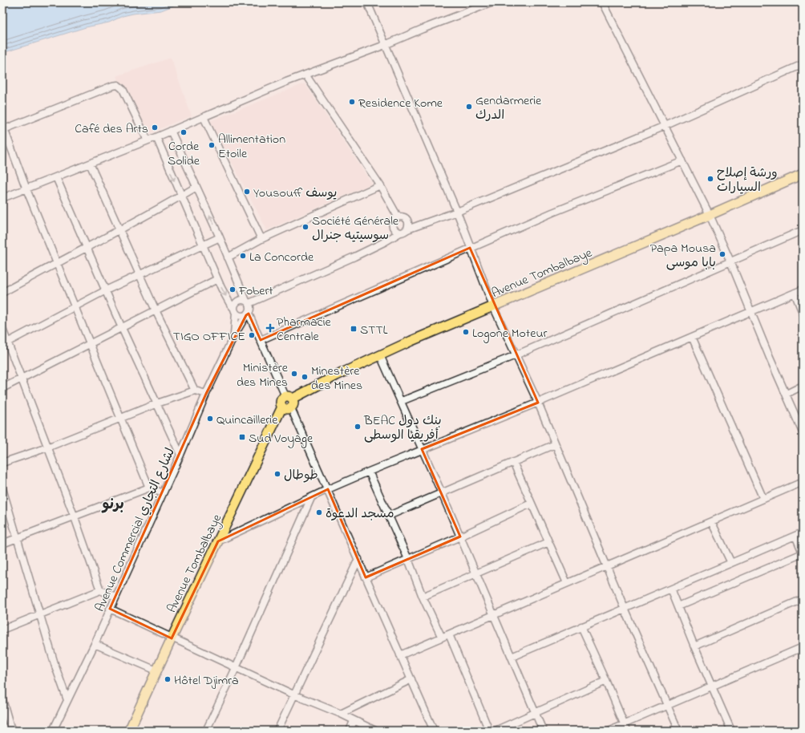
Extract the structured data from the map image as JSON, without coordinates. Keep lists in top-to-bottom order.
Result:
{
  "streets": {
    "main road": ["Avenue Tombalbaye"],
    "street": ["Avenue Commercial لشارع التجاري"]
  },
  "districts": ["برنو"],
  "places": {
    "other": [
      "Residence Kome",
      "Gendarmerie الدرك",
      "Café des Arts",
      "Corde Solide",
      "Allimentation Etoile",
      "ورشة إصلاح السيارات",
      "Yousouff يوسف",
      "Société Générale سوسيتيه جنرال",
      "Papa Mousa بابا موسى",
      "La Concorde",
      "Fobert",
      "Logone Moteur",
      "TIGO OFFICE",
      "Ministère des Mines",
      "Minestère des Mines",
      "Quincaillerie",
      "BEAC بنك دول أفريقيا الوسطى",
      "طوطال",
      "مسجد الدعوة",
      "Hôtel Djimra"
    ],
    "health": ["Pharmacie Centrale"],
    "transit": ["STTL", "Sud Voyage"]
  }
}
